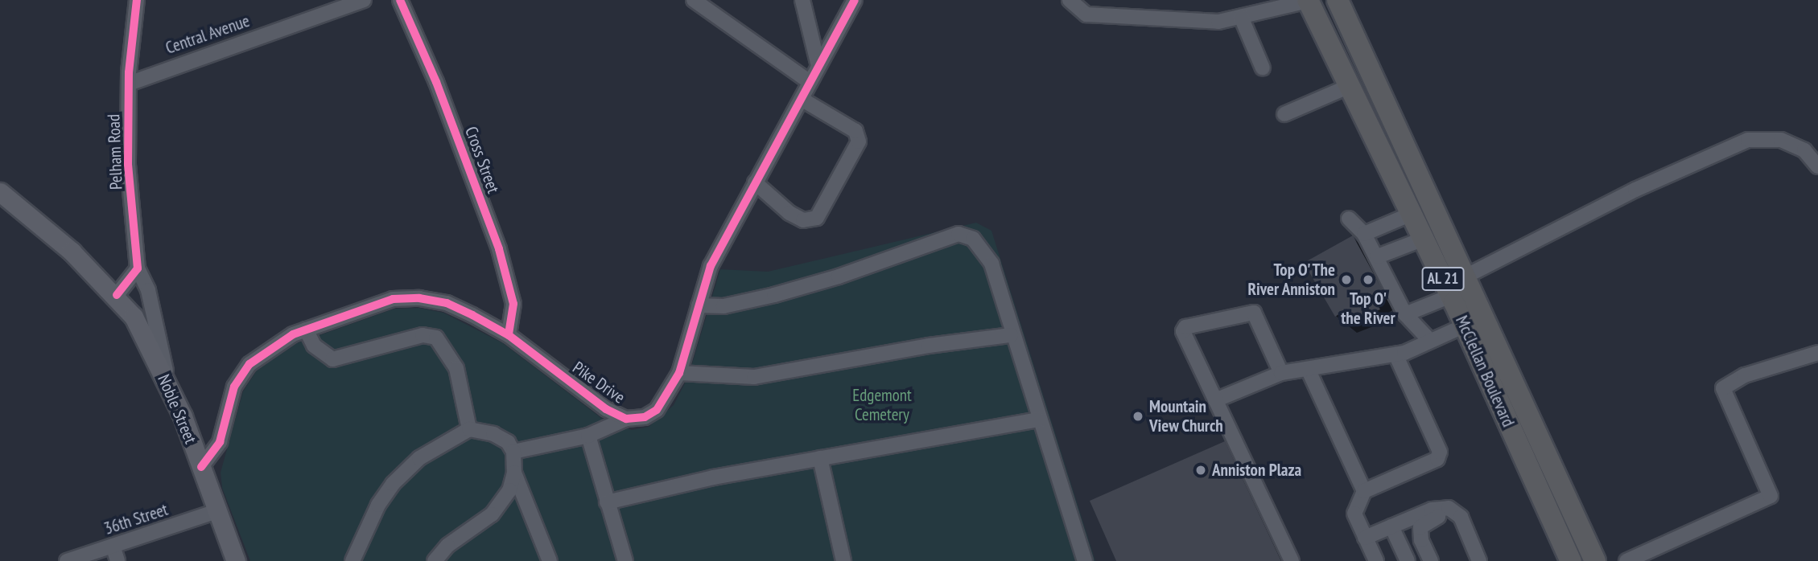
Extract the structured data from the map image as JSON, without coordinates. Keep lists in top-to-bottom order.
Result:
{
  "streets": {
    "highway": ["AL 21", "McClellan Boulevard"],
    "main road": ["Noble Street"],
    "street": [
      "Central Avenue",
      "Pelham Road",
      "Cross Street",
      "Pike Drive",
      "36th Street"
    ]
  },
  "crossings": [
    ["Central Avenue", "Pelham Road"],
    ["Pelham Road", "Noble Street"],
    ["Cross Street", "Pike Drive"],
    ["Pike Drive", "Noble Street"],
    ["Noble Street", "36th Street"]
  ],
  "parks": ["Edgemont Cemetery"],
  "places": [
    "Top O' The River Anniston",
    "Top O' the River",
    "Mountain View Church",
    "Anniston Plaza"
  ]
}
